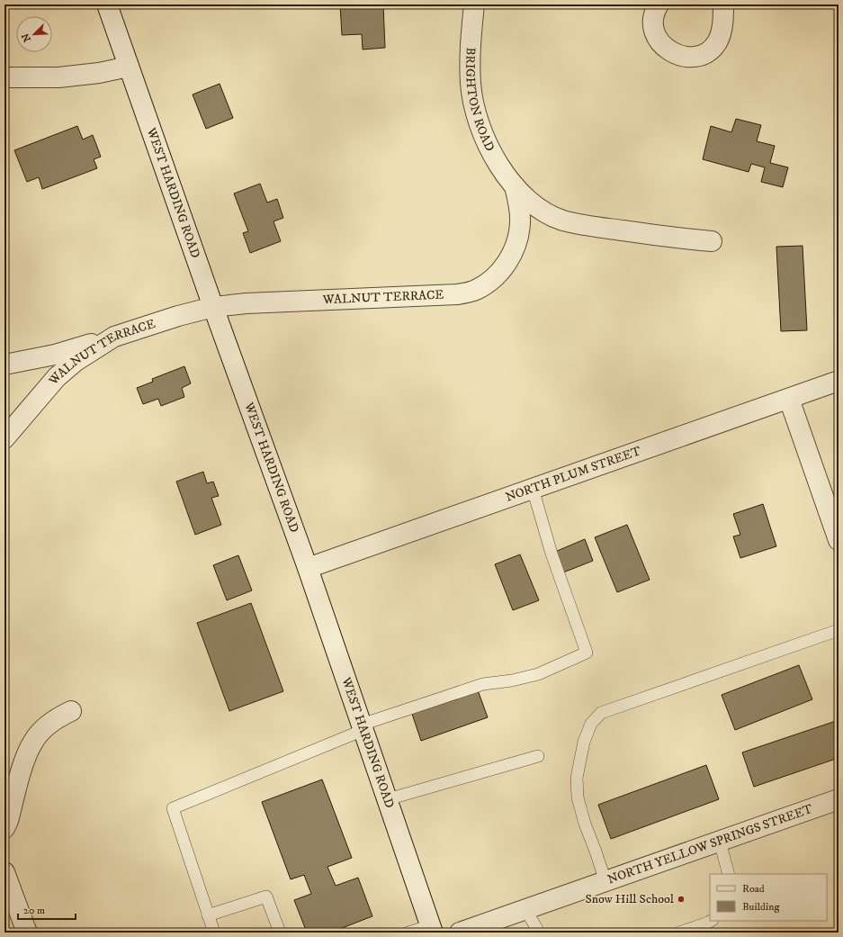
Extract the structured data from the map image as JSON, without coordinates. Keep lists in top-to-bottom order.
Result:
{
  "streets": {
    "street": [
      "BRIGHTON ROAD",
      "WEST HARDING ROAD",
      "WALNUT TERRACE",
      "NORTH PLUM STREET",
      "NORTH YELLOW SPRINGS STREET"
    ]
  },
  "crossings": [
    ["BRIGHTON ROAD", "WALNUT TERRACE"],
    ["WEST HARDING ROAD", "WALNUT TERRACE"],
    ["WEST HARDING ROAD", "NORTH PLUM STREET"]
  ],
  "places": ["Snow Hill School"],
  "legend": ["Road", "Building"],
  "scale_bar": "20 m",
  "north": "bottom left"
}
